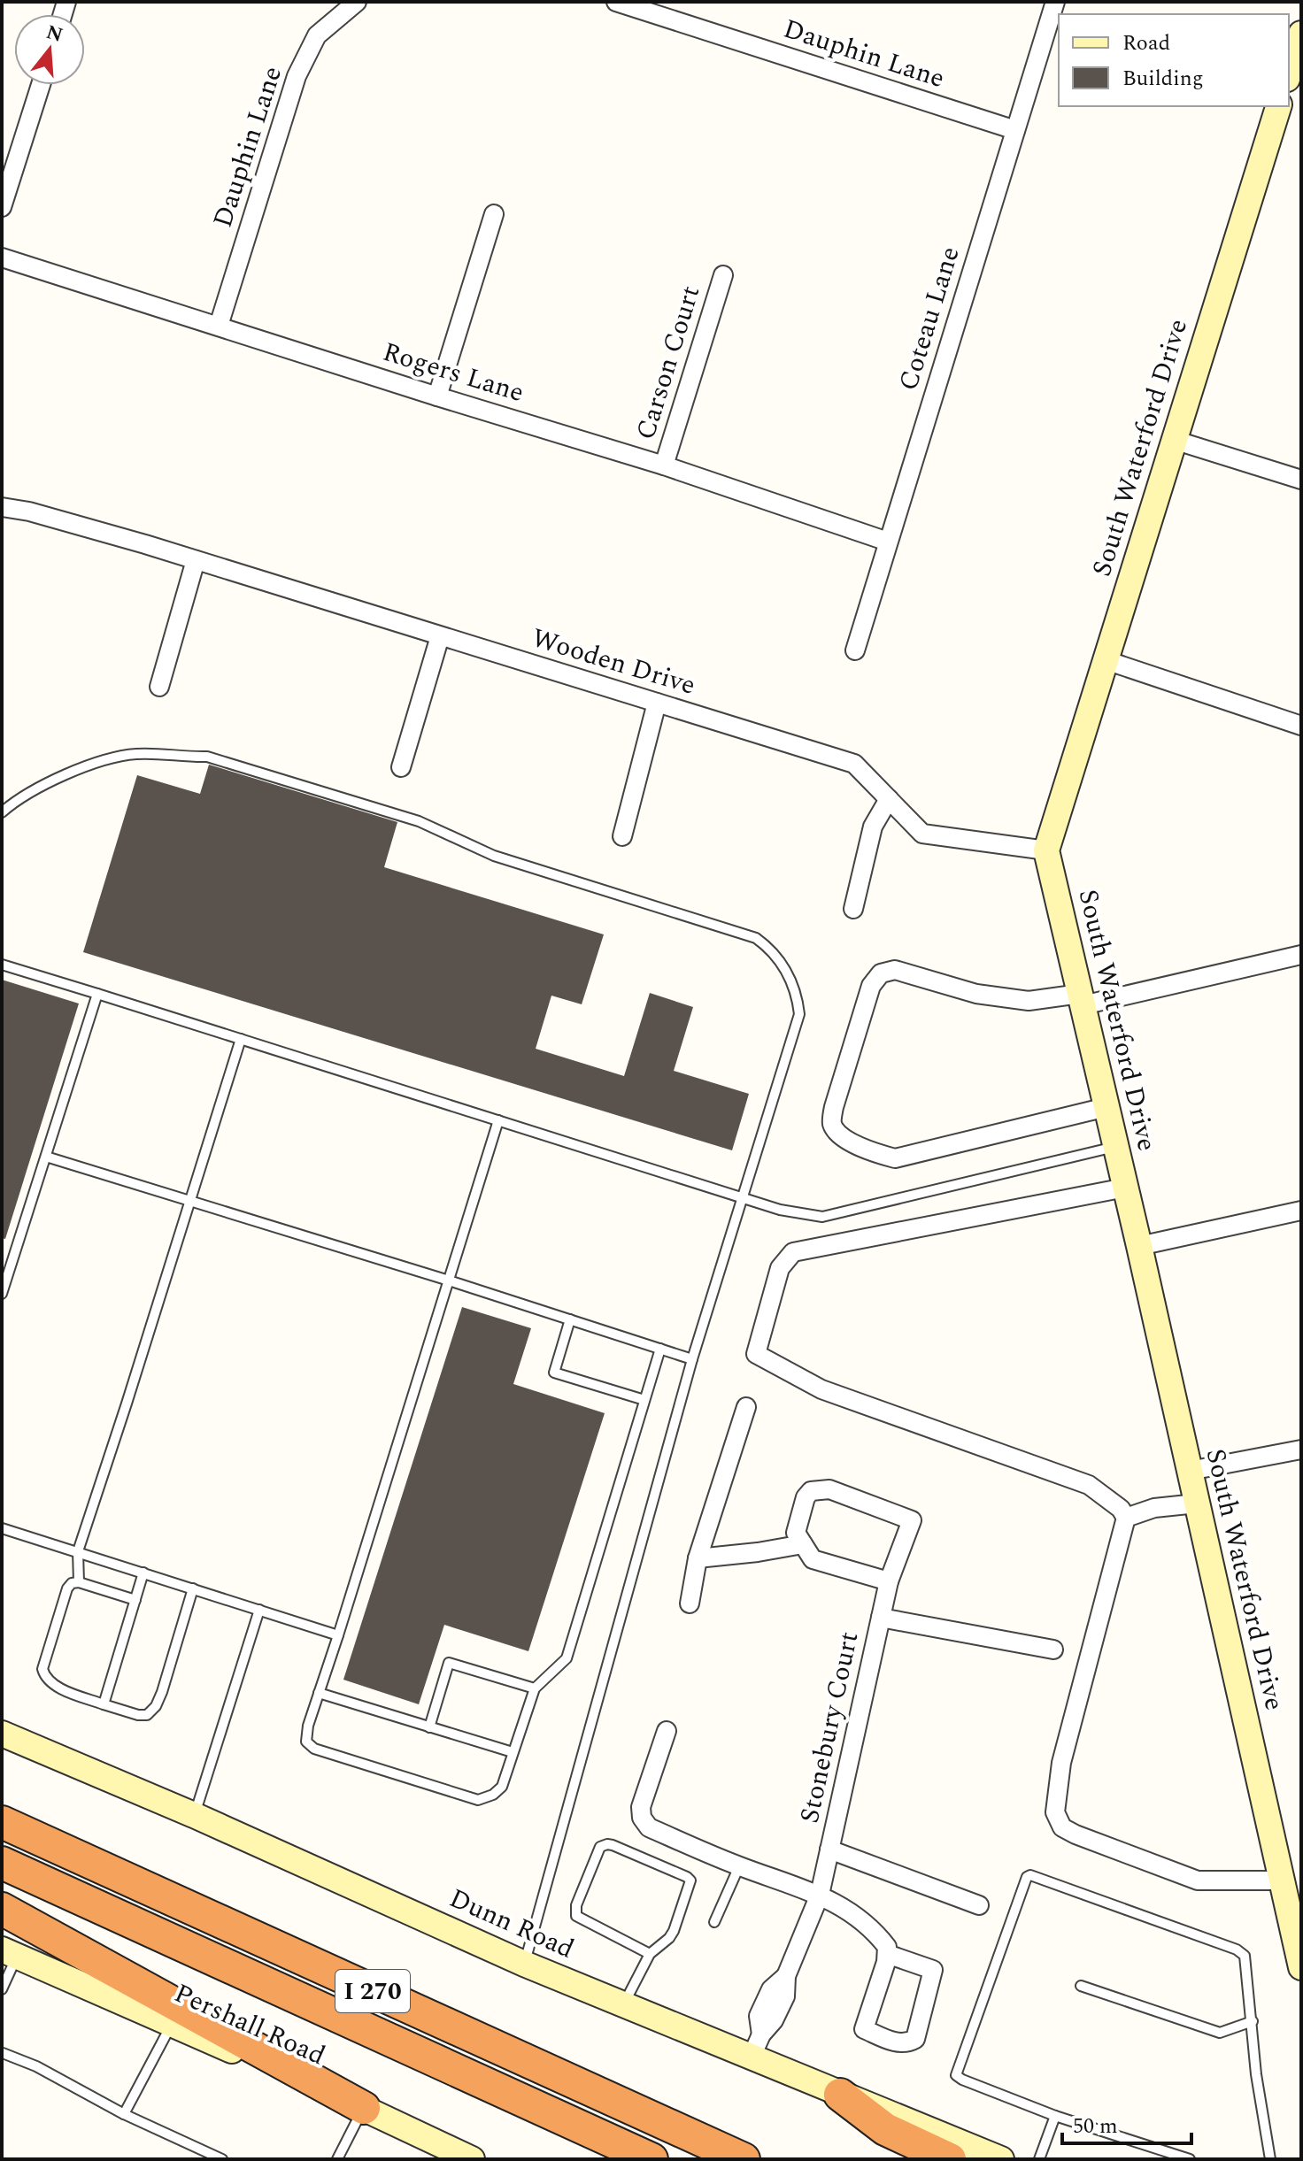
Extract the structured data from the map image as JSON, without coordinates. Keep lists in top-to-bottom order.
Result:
{
  "streets": {
    "highway": ["I 270"],
    "street": [
      "Dauphin Lane",
      "Coteau Lane",
      "Carson Court",
      "Rogers Lane",
      "South Waterford Drive",
      "Wooden Drive",
      "Stonebury Court",
      "Dunn Road",
      "Pershall Road"
    ]
  },
  "crossings": [
    ["Dauphin Lane", "Coteau Lane"],
    ["Dauphin Lane", "Rogers Lane"],
    ["Coteau Lane", "Rogers Lane"],
    ["Carson Court", "Rogers Lane"],
    ["South Waterford Drive", "Wooden Drive"],
    ["Stonebury Court", "Dunn Road"]
  ],
  "legend": ["Road", "Building"],
  "scale_bar": "50 m",
  "north": "top"
}
